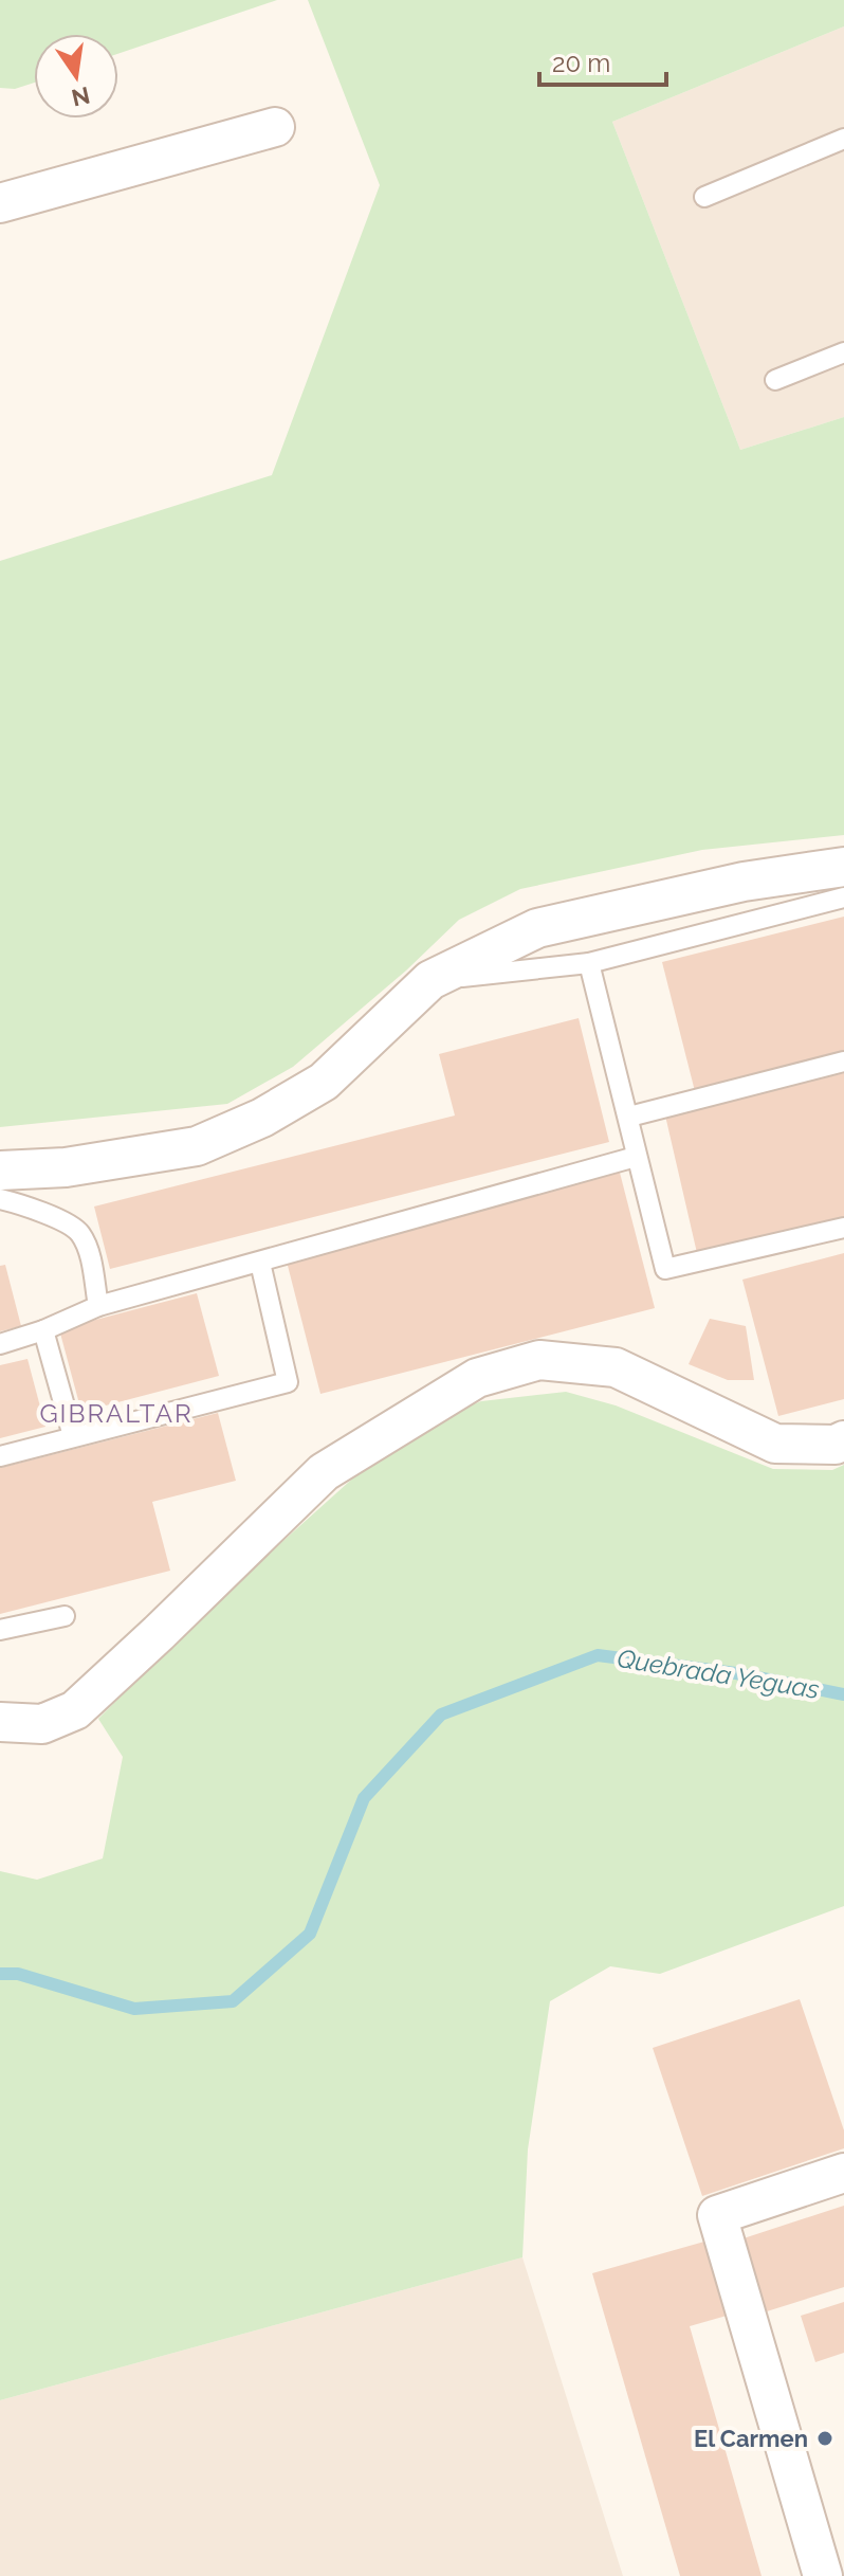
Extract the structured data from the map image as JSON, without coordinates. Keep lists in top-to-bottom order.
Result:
{
  "districts": ["GIBRALTAR"],
  "water": ["Quebrada Yeguas"],
  "places": ["El Carmen"],
  "scale_bar": "20 m",
  "north": "bottom"
}
